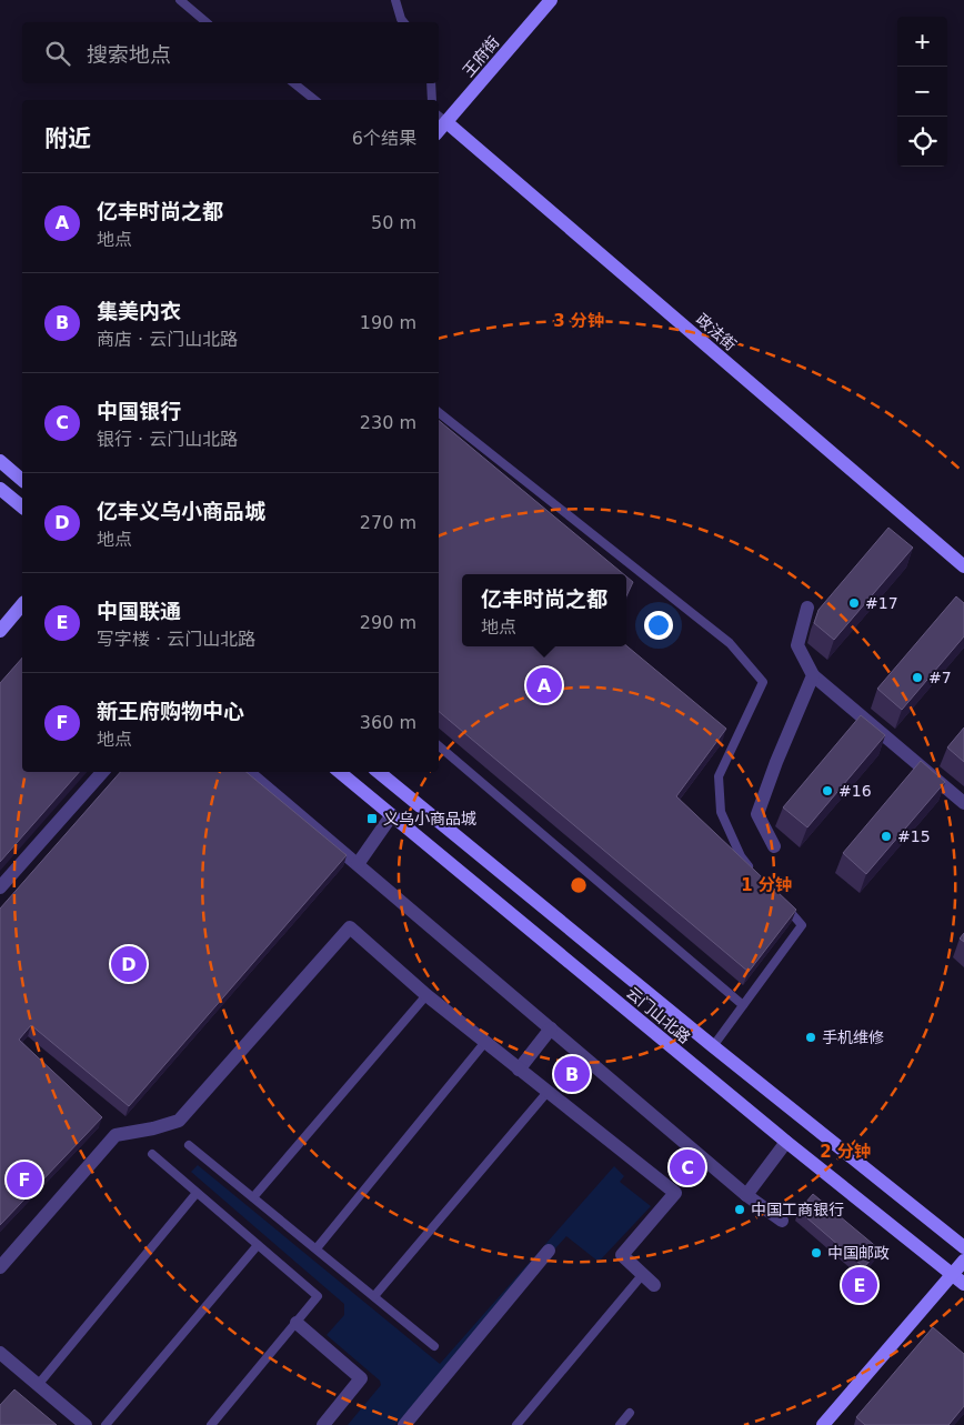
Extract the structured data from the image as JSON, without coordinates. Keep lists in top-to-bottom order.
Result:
{
  "streets": {
    "main road": ["王府街", "政法街", "云门山北路"]
  },
  "crossings": [
    ["王府街", "政法街"]
  ],
  "places": {
    "other": [
      "#17",
      "#7",
      "#16",
      "#15",
      "手机维修",
      "中国工商银行",
      "中国邮政"
    ],
    "transit": ["义乌小商品城"]
  },
  "page": {
    "map_buttons": ["+", "−"],
    "search": "搜索地点",
    "heading": ["附近", "6个结果"],
    "list": [
      {
        "mark": "A",
        "name": "亿丰时尚之都",
        "note": "地点",
        "value": "50 m"
      },
      {
        "mark": "B",
        "name": "集美内衣",
        "note": "商店 · 云门山北路",
        "value": "190 m"
      },
      {
        "mark": "C",
        "name": "中国银行",
        "note": "银行 · 云门山北路",
        "value": "230 m"
      },
      {
        "mark": "D",
        "name": "亿丰义乌小商品城",
        "note": "地点",
        "value": "270 m"
      },
      {
        "mark": "E",
        "name": "中国联通",
        "note": "写字楼 · 云门山北路",
        "value": "290 m"
      },
      {
        "mark": "F",
        "name": "新王府购物中心",
        "note": "地点",
        "value": "360 m"
      }
    ],
    "popup": ["亿丰时尚之都", "地点"],
    "pins": [
      "A",
      "D",
      "B",
      "C",
      "F",
      "E"
    ]
  },
  "rings": ["3 分钟", "1 分钟", "2 分钟"]
}
